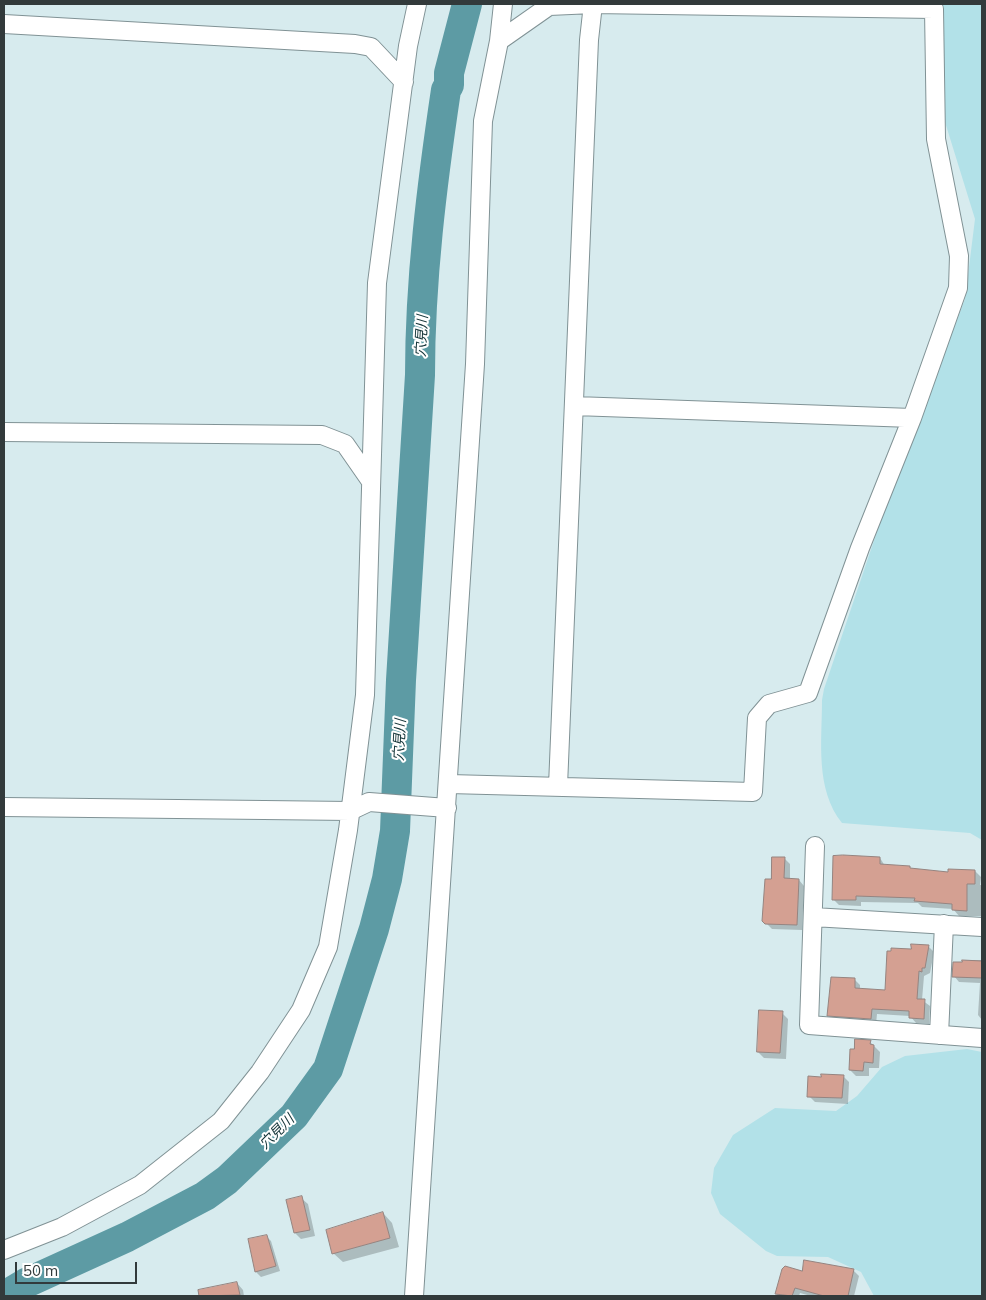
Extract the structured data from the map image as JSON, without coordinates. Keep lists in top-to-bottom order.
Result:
{
  "water": ["穴見川"],
  "scale_bar": "50 m"
}
